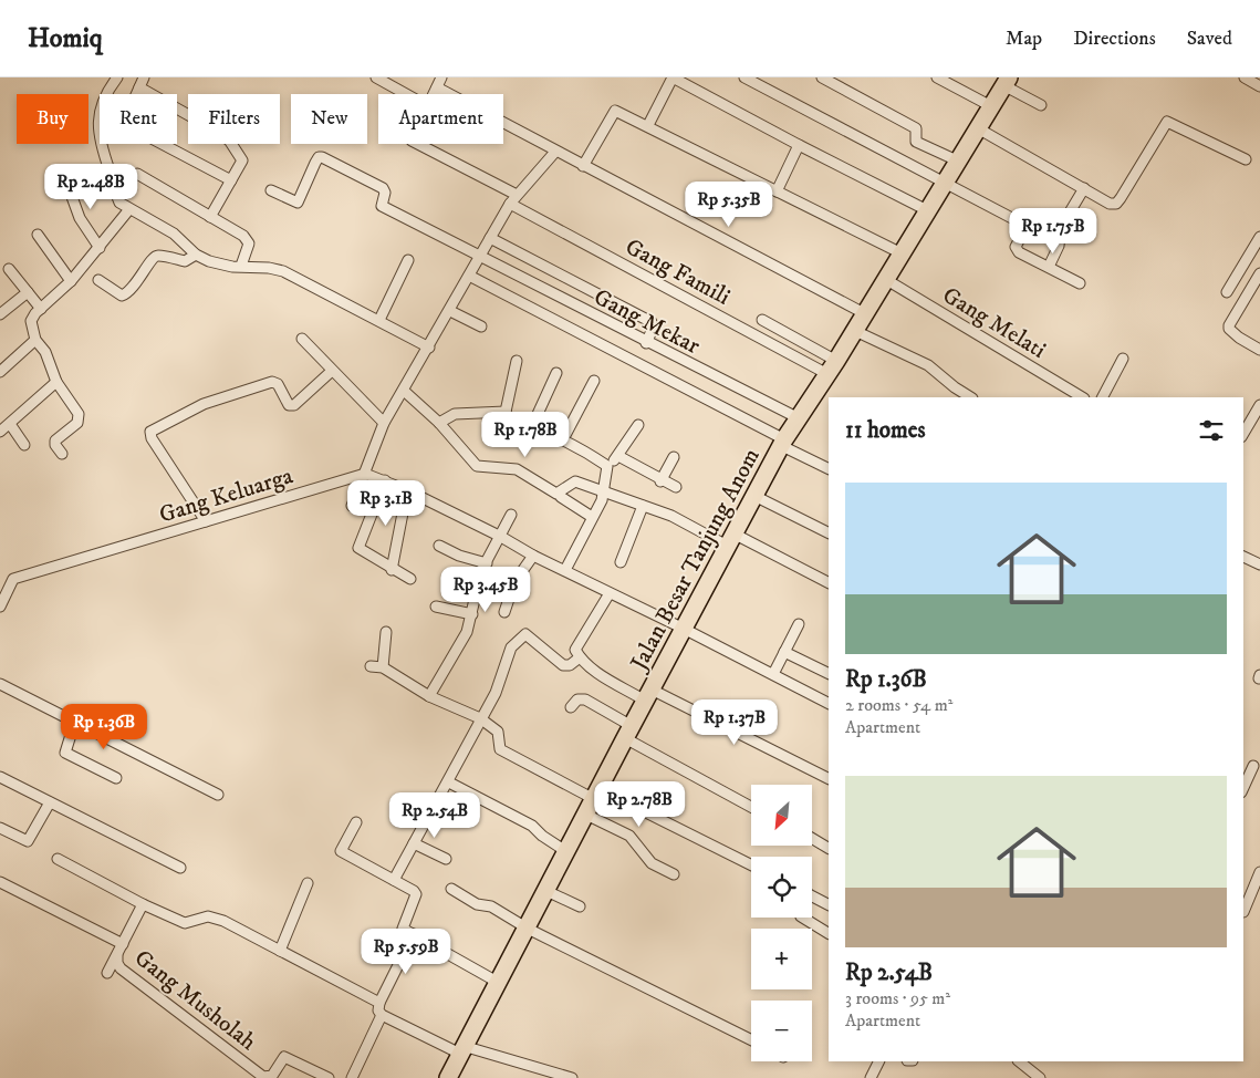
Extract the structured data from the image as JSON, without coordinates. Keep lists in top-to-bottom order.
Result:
{
  "streets": {
    "main road": ["Jalan Besar Tanjung Anom"],
    "street": [
      "Gang Famili",
      "Gang Mekar",
      "Gang Melati",
      "Gang Keluarga",
      "Gang Musholah"
    ]
  },
  "crossings": [
    ["Gang Famili", "Jalan Besar Tanjung Anom"],
    ["Gang Mekar", "Jalan Besar Tanjung Anom"],
    ["Gang Melati", "Jalan Besar Tanjung Anom"]
  ],
  "north": "bottom left",
  "page": {
    "header": "Homiq",
    "nav": ["Map", "Directions", "Saved"],
    "chip": [
      "Buy",
      "Rent",
      "Filters",
      "New",
      "Apartment"
    ],
    "price": [
      "Rp 2.48B",
      "Rp 5.35B",
      "Rp 1.75B",
      "Rp 1.78B",
      "Rp 3.1B",
      "Rp 3.45B",
      "Rp 1.37B",
      "Rp 1.36B",
      "Rp 2.78B",
      "Rp 2.54B",
      "Rp 5.59B"
    ],
    "heading": "11 homes",
    "list": [
      {
        "name": "Rp 1.36B",
        "note": "2 rooms · 54 m² · Apartment"
      },
      {
        "name": "Rp 2.54B",
        "note": "3 rooms · 95 m² · Apartment"
      }
    ],
    "map_buttons": ["+", "−"]
  }
}
